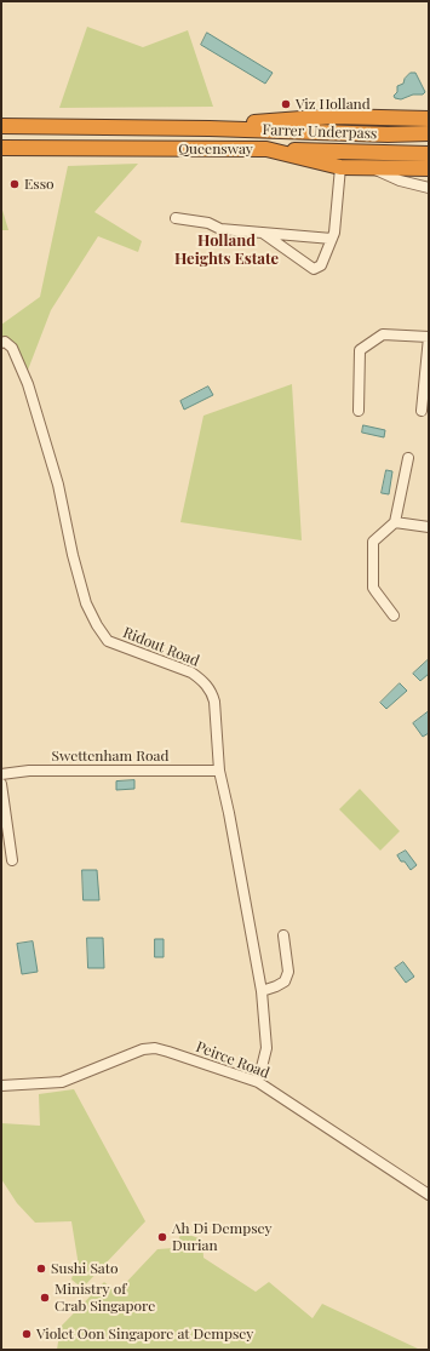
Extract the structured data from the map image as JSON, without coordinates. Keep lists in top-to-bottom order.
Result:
{
  "streets": {
    "highway": ["Farrer Underpass", "Queensway"],
    "street": ["Ridout Road", "Swettenham Road", "Peirce Road"]
  },
  "crossings": [
    ["Farrer Underpass", "Queensway"],
    ["Ridout Road", "Swettenham Road"],
    ["Ridout Road", "Peirce Road"]
  ],
  "districts": ["Holland Heights Estate"],
  "places": [
    "Viz Holland",
    "Esso",
    "Ah Di Dempsey Durian",
    "Sushi Sato",
    "Ministry of Crab Singapore",
    "Violet Oon Singapore at Dempsey"
  ]
}
